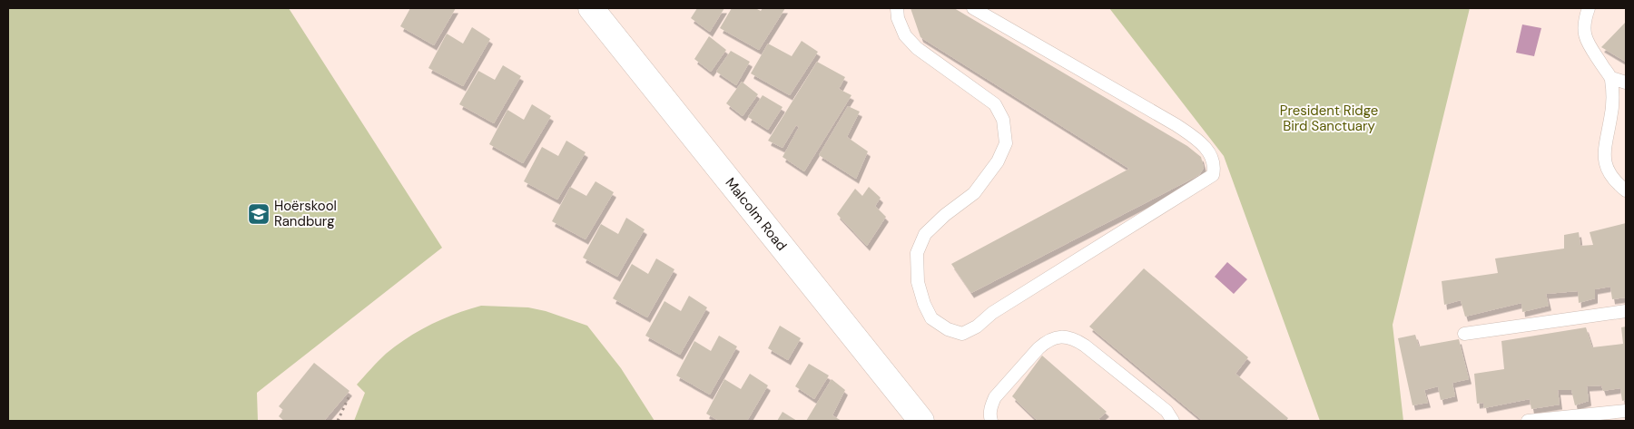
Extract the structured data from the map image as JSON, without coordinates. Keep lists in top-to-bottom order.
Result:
{
  "streets": {
    "street": ["Malcolm Road"]
  },
  "parks": ["President Ridge Bird Sanctuary"],
  "places": {
    "school or university": ["Hoërskool Randburg"]
  }
}
